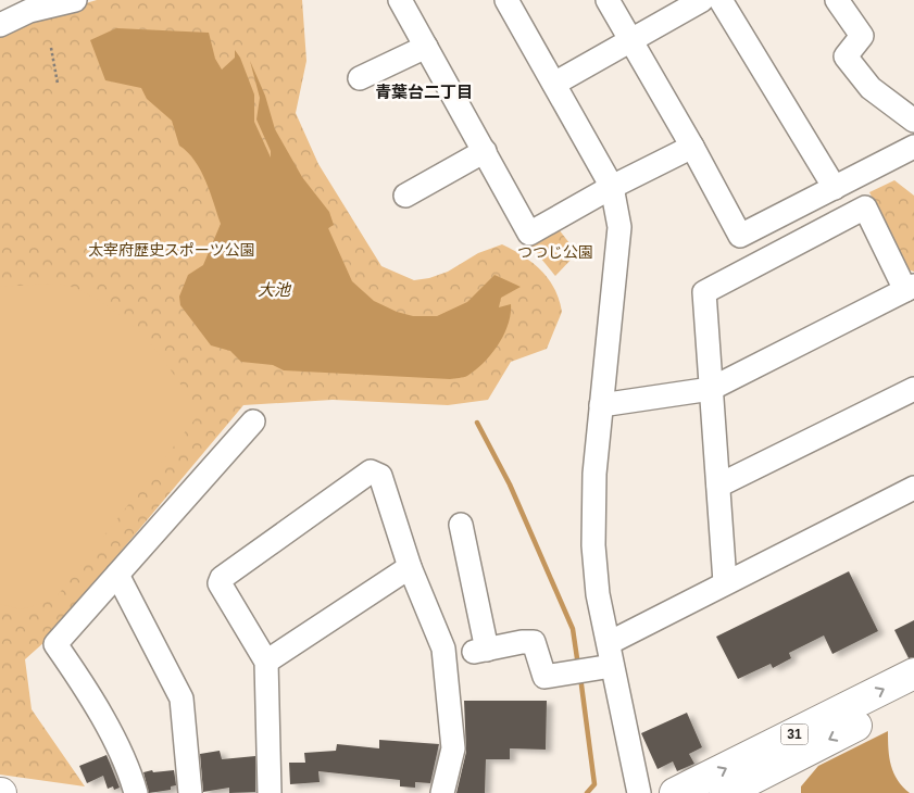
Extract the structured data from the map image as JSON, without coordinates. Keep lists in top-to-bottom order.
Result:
{
  "streets": {
    "main road": ["31"]
  },
  "districts": ["青葉台二丁目"],
  "water": ["大池"],
  "parks": ["太宰府歴史スポーツ公園", "つつじ公園"]
}
